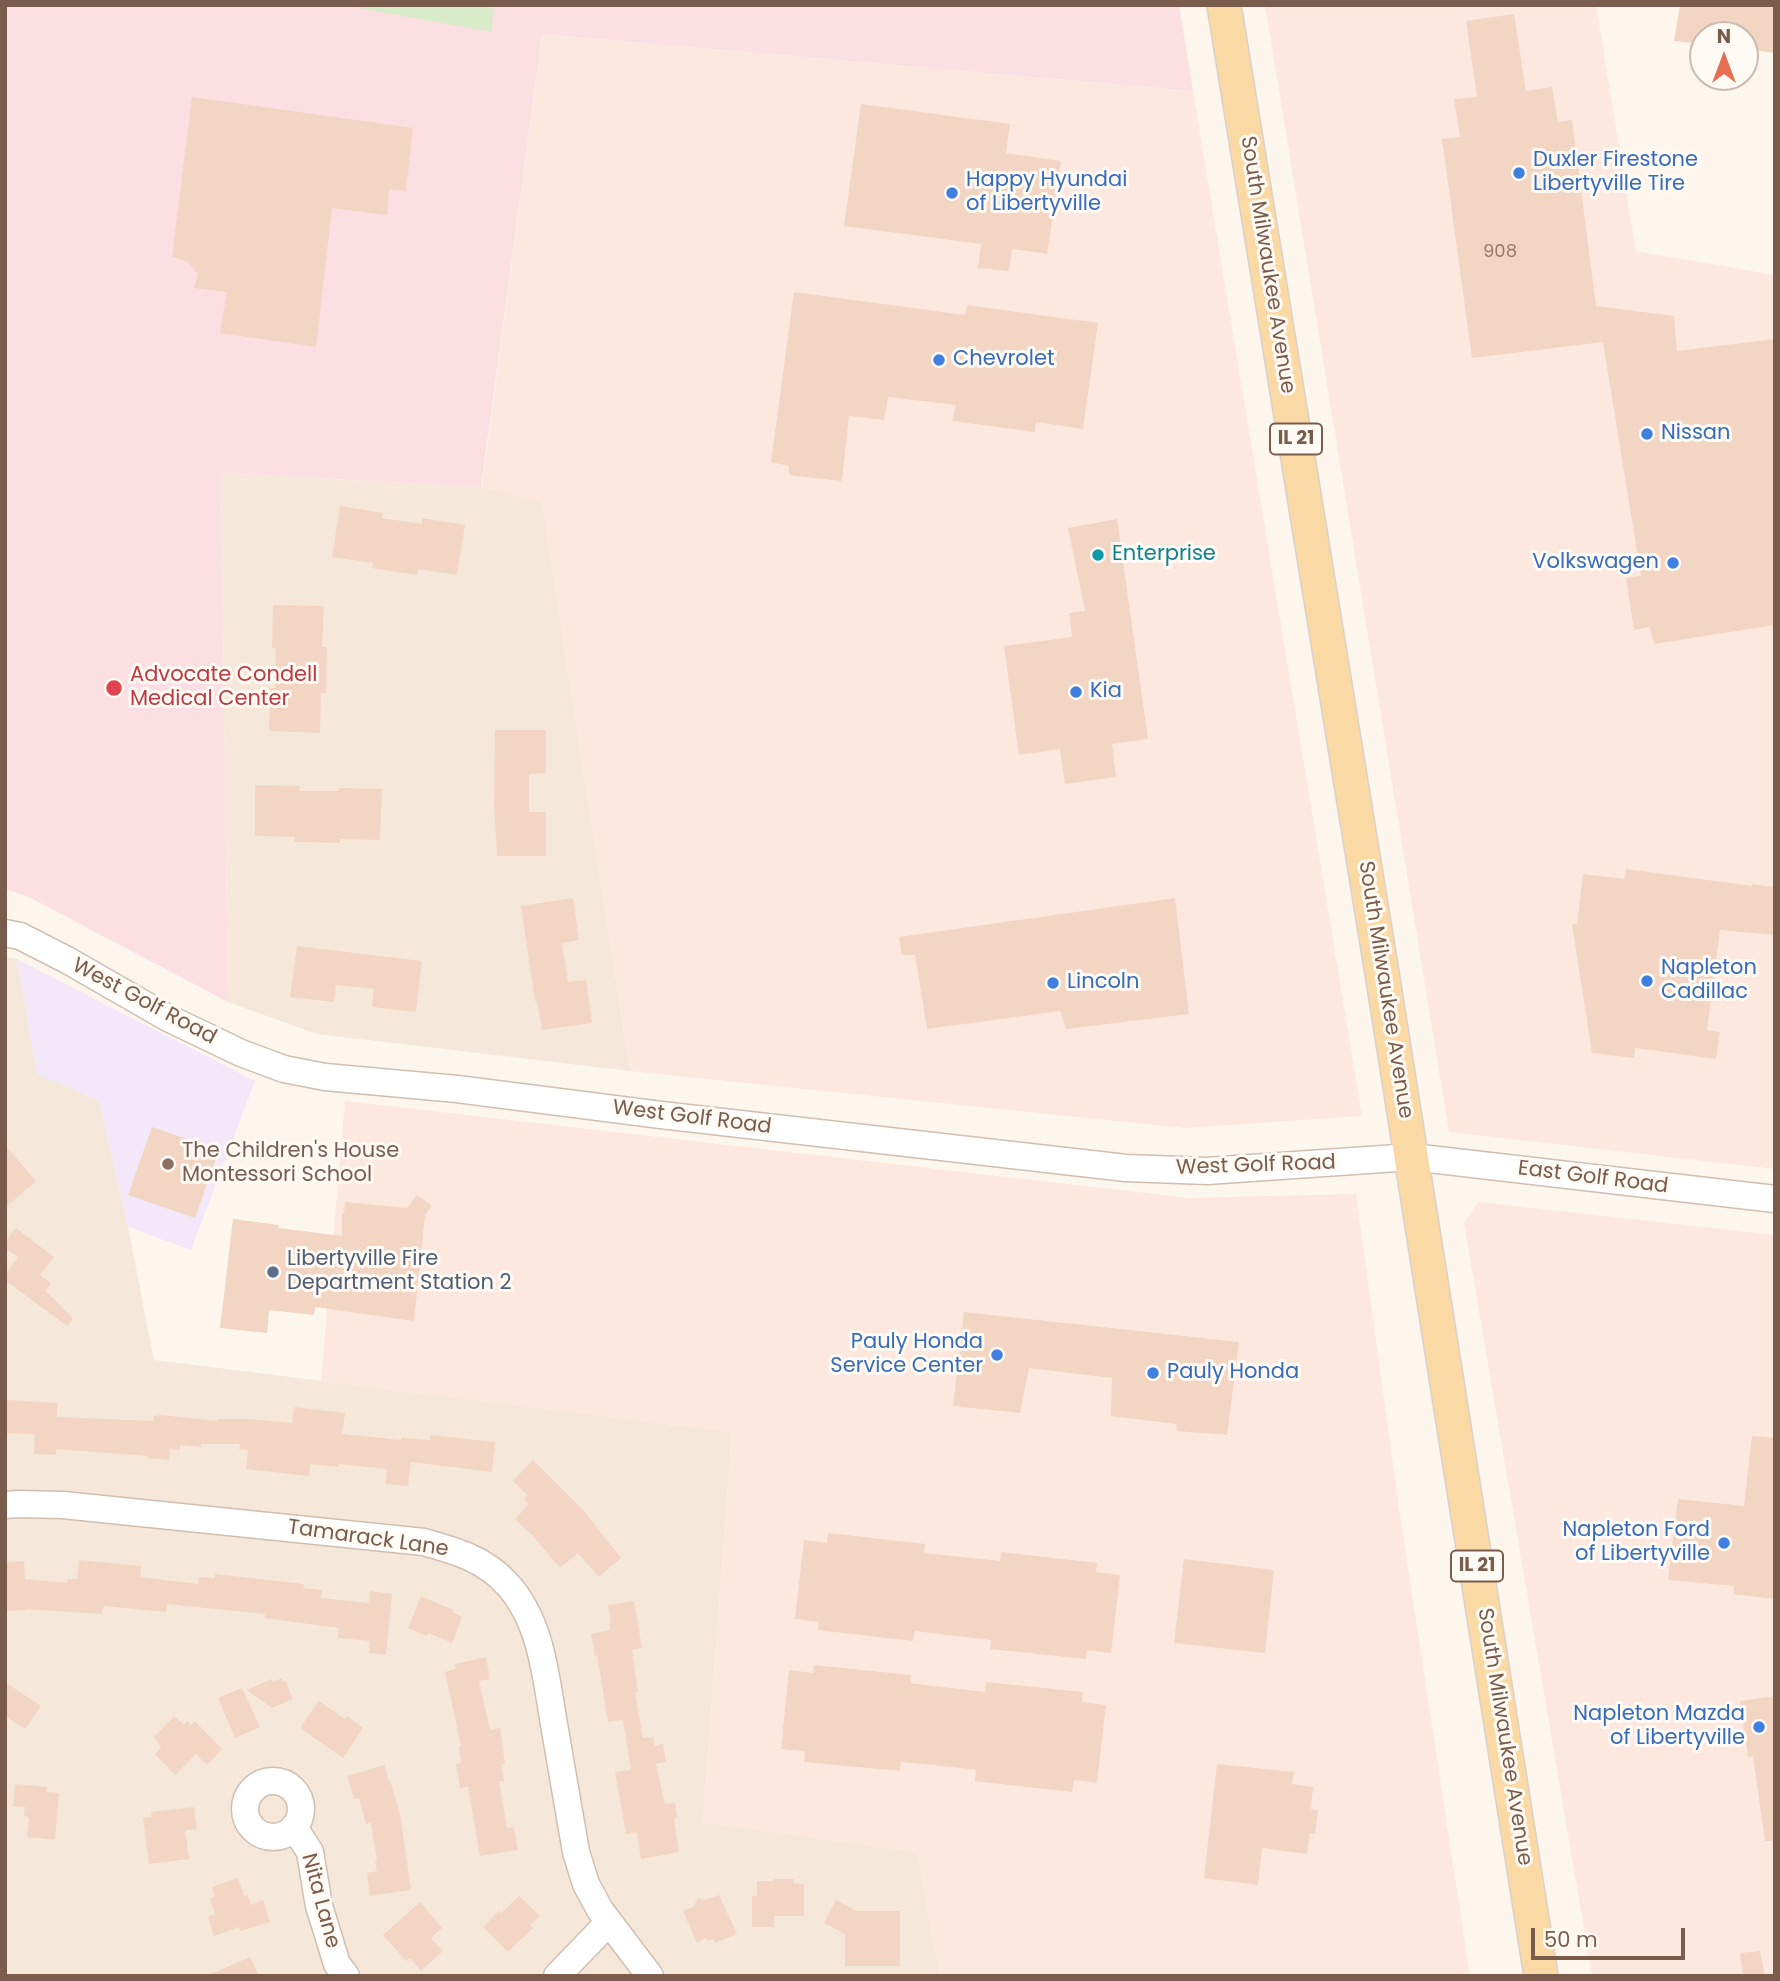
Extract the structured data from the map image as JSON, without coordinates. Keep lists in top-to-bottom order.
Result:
{
  "streets": {
    "main road": ["South Milwaukee Avenue", "IL 21"],
    "street": [
      "West Golf Road",
      "East Golf Road",
      "Tamarack Lane",
      "Nita Lane"
    ]
  },
  "crossings": [
    ["South Milwaukee Avenue", "West Golf Road"],
    ["South Milwaukee Avenue", "East Golf Road"],
    ["West Golf Road", "East Golf Road"]
  ],
  "places": [
    "Duxler Firestone Libertyville Tire",
    "Happy Hyundai of Libertyville",
    "Chevrolet",
    "Nissan",
    "Enterprise",
    "Volkswagen",
    "Advocate Condell Medical Center",
    "Kia",
    "Napleton Cadillac",
    "Lincoln",
    "The Children's House Montessori School",
    "Libertyville Fire Department Station 2",
    "Pauly Honda Service Center",
    "Pauly Honda",
    "Napleton Ford of Libertyville",
    "Napleton Mazda of Libertyville"
  ],
  "house_numbers": ["908"],
  "scale_bar": "50 m",
  "north": "top"
}
